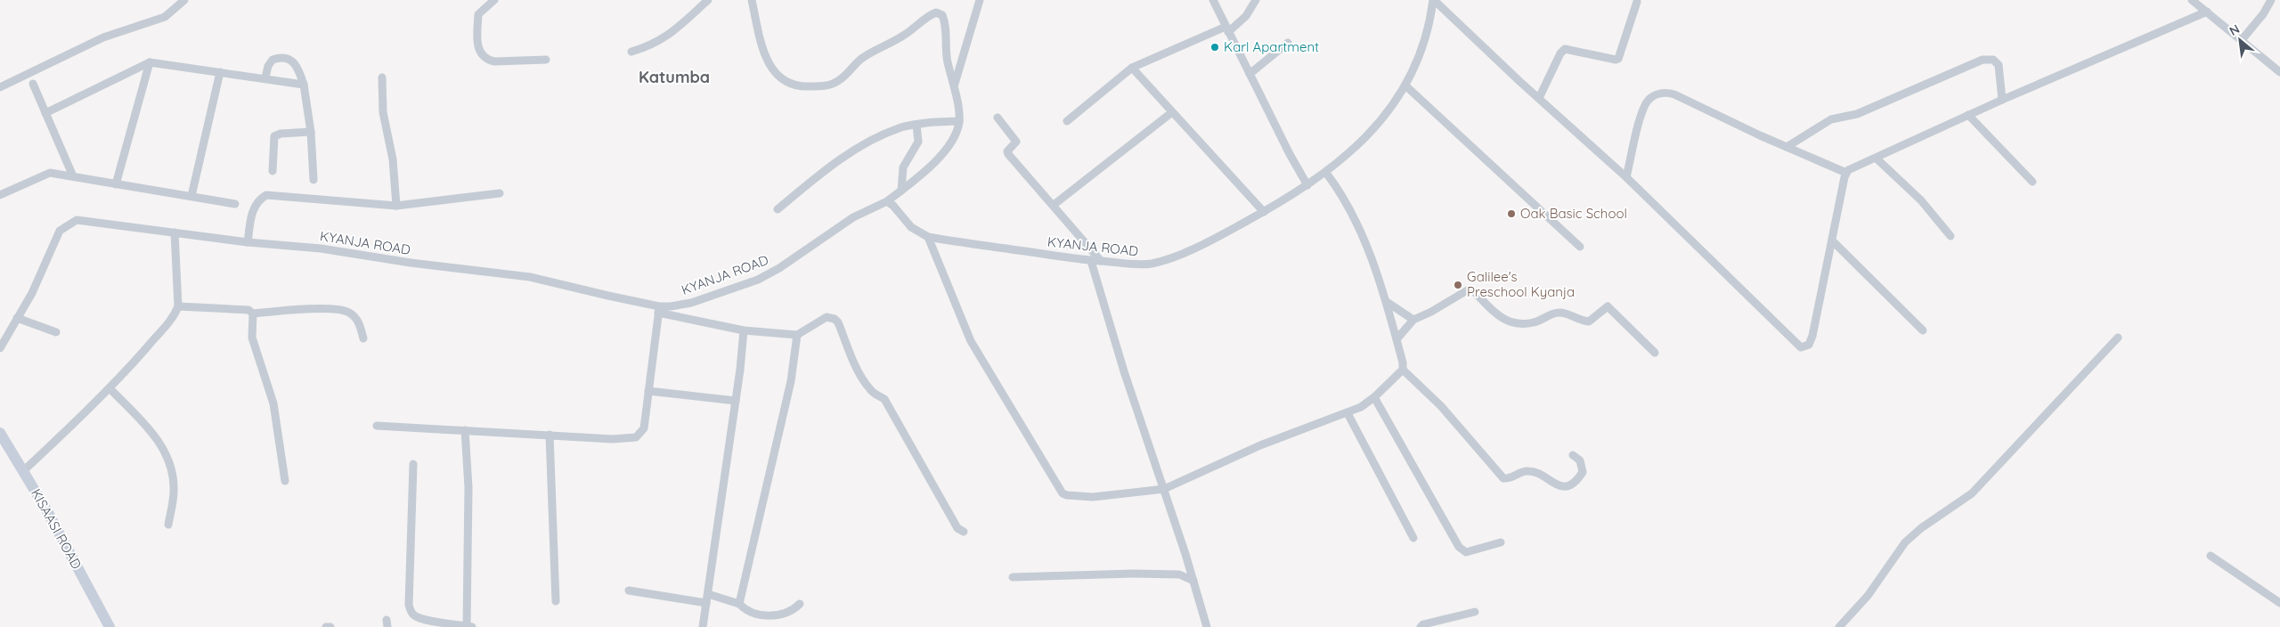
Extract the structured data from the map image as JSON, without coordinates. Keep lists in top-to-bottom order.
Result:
{
  "streets": {
    "main road": ["KISAASI ROAD"],
    "street": ["KYANJA ROAD"]
  },
  "districts": ["Katumba"],
  "places": ["Karl Apartment", "Oak Basic School", "Galilee's Preschool Kyanja"],
  "north": "top left"
}
